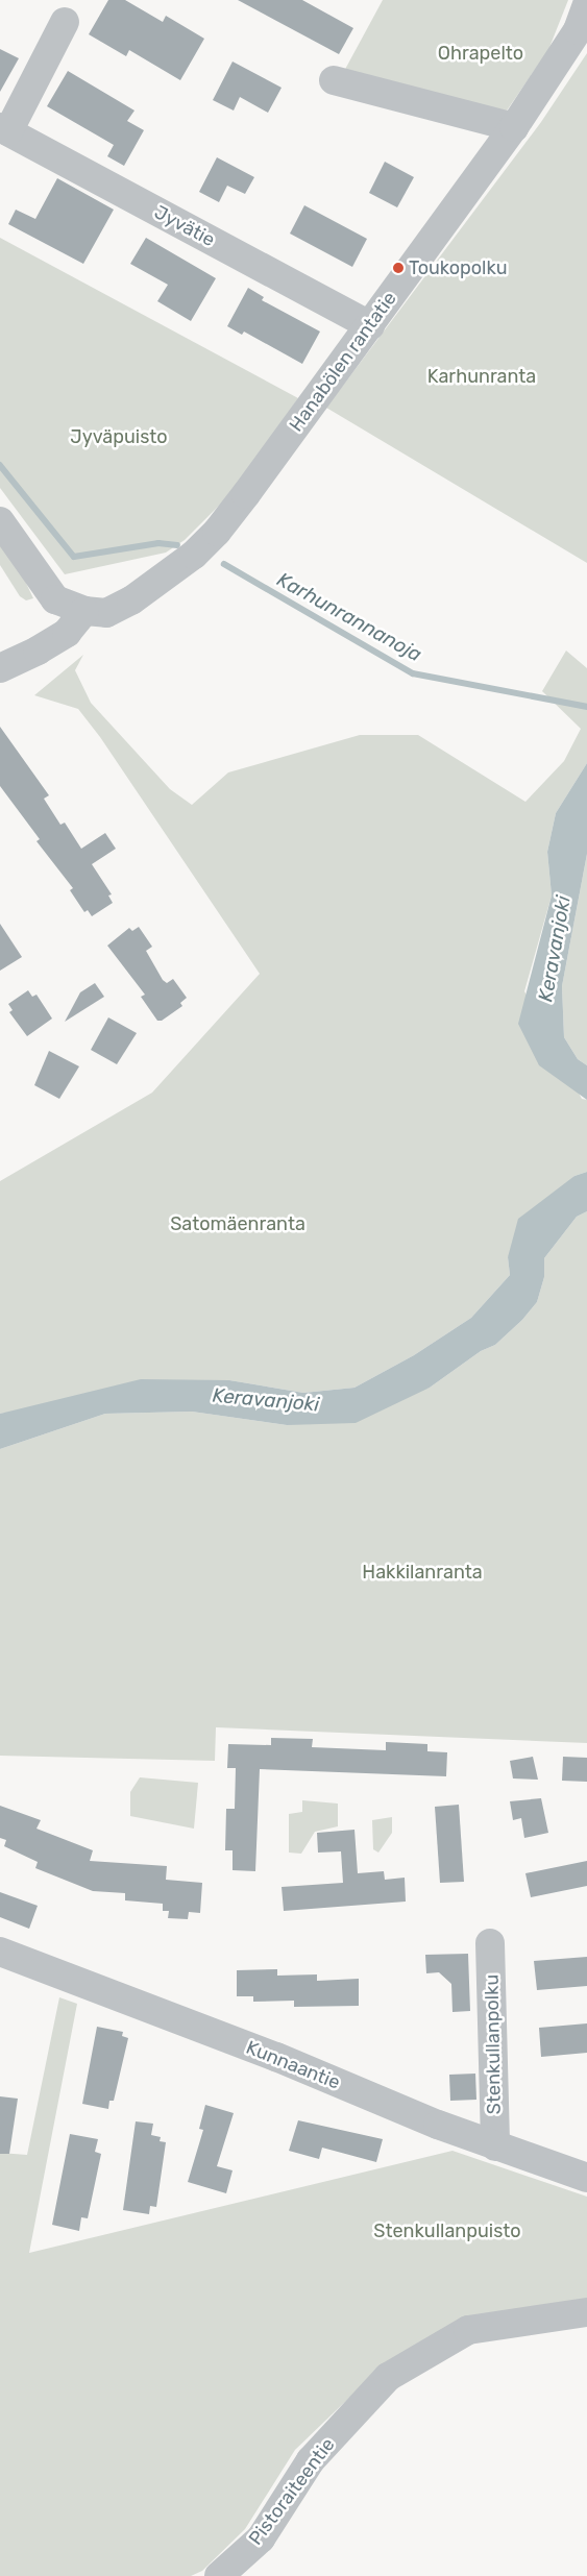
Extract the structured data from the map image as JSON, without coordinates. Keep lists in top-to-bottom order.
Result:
{
  "streets": {
    "street": [
      "Jyvätie",
      "Hanabölen rantatie",
      "Stenkullanpolku",
      "Kunnaantie",
      "Pistoraiteentie"
    ]
  },
  "crossings": [
    ["Jyvätie", "Hanabölen rantatie"],
    ["Stenkullanpolku", "Kunnaantie"]
  ],
  "water": ["Karhunrannanoja", "Keravanjoki"],
  "parks": [
    "Ohrapelto",
    "Karhunranta",
    "Jyväpuisto",
    "Satomäenranta",
    "Hakkilanranta",
    "Stenkullanpuisto"
  ],
  "places": ["Toukopolku"]
}
